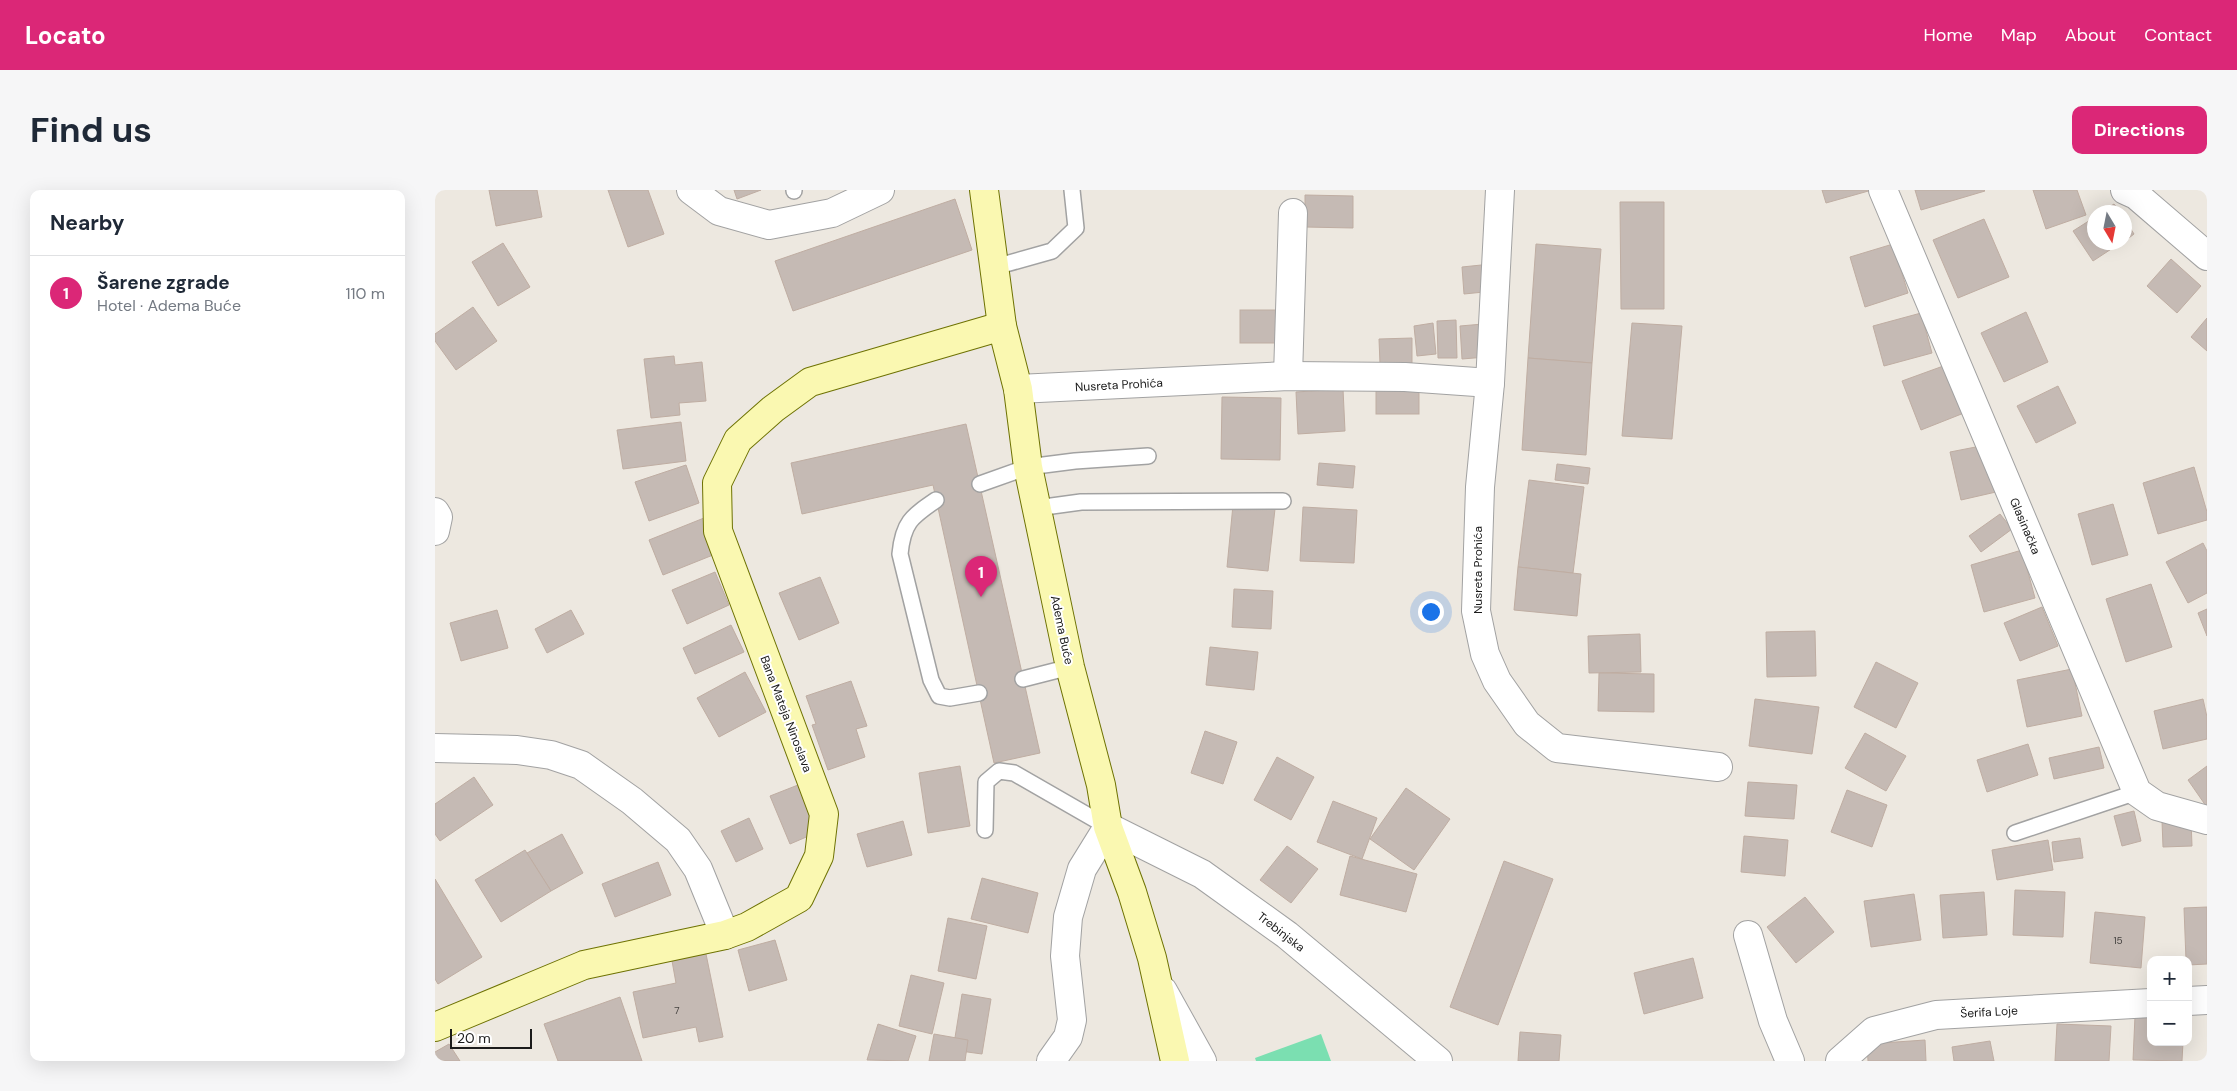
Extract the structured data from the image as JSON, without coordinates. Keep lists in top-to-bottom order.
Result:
{
  "streets": {
    "street": [
      "Nusreta Prohića",
      "Glasinačka",
      "Adema Buće",
      "Bana Mateja Ninoslava",
      "Trebinjska",
      "Šerifa Loje"
    ]
  },
  "crossings": [
    ["Nusreta Prohića", "Adema Buće"],
    ["Adema Buće", "Bana Mateja Ninoslava"],
    ["Adema Buće", "Trebinjska"]
  ],
  "house_numbers": ["15", "7"],
  "scale_bar": "20 m",
  "north": "bottom",
  "page": {
    "header": "Locato",
    "nav": [
      "Home",
      "Map",
      "About",
      "Contact"
    ],
    "buttons": "Directions",
    "title": "Find us",
    "heading": "Nearby",
    "list": [
      {
        "mark": "1",
        "name": "Šarene zgrade",
        "note": "Hotel · Adema Buće",
        "value": "110 m"
      }
    ],
    "pins": "1",
    "map_buttons": ["+", "−"],
    "scale": "20 m"
  }
}
